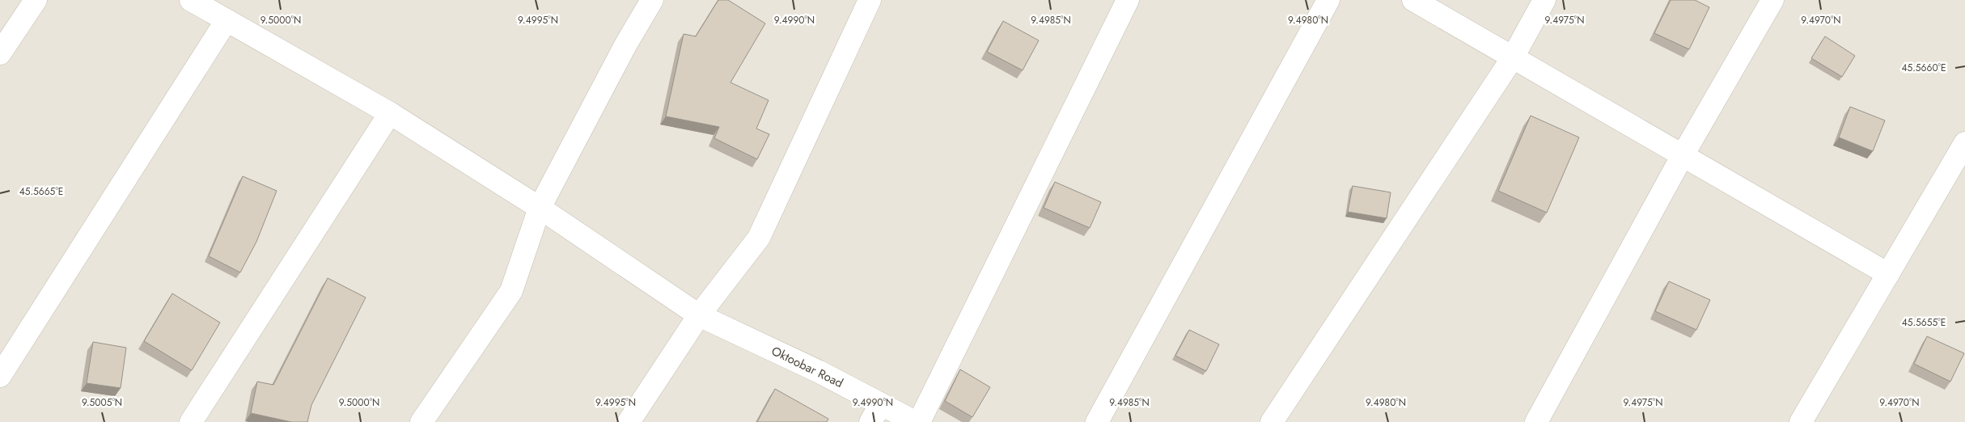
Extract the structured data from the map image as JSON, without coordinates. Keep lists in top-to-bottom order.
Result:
{
  "streets": {
    "street": ["Oktoobar Road"]
  },
  "coordinates": [
    "9.5000°N",
    "9.4990°N",
    "9.4985°N",
    "9.4975°N",
    "9.4995°N",
    "9.4980°N",
    "9.4970°N",
    "45.5660°E",
    "45.5665°E",
    "45.5655°E",
    "9.5005°N"
  ]
}
